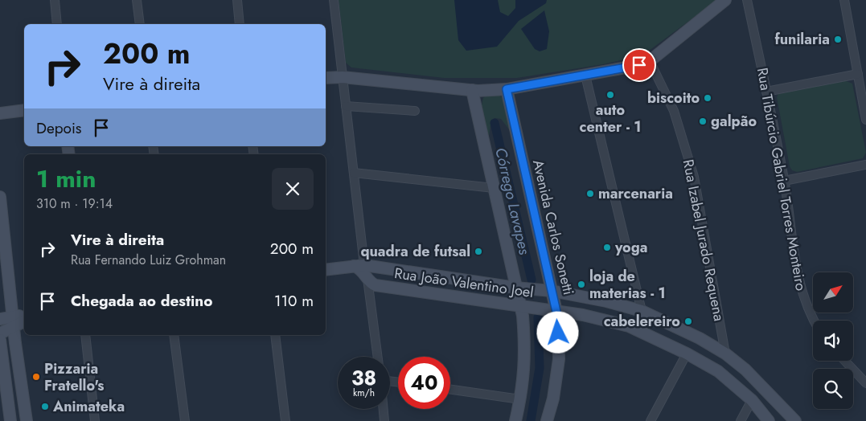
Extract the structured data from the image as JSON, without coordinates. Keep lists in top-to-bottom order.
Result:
{
  "streets": {
    "street": [
      "Rua Tibúrcio Gabriel Torres Monteiro",
      "Avenida Carlos Sonetti",
      "Rua Izabel Jurado Requena",
      "Rua João Valentino Joel"
    ]
  },
  "crossings": [
    ["Avenida Carlos Sonetti", "Rua João Valentino Joel"],
    ["Rua Izabel Jurado Requena", "Rua João Valentino Joel"]
  ],
  "water": ["Córrego Lavapes"],
  "places": [
    "funilaria",
    "auto center - 1",
    "biscoito",
    "galpão",
    "marcenaria",
    "yoga",
    "quadra de futsal",
    "loja de materias - 1",
    "cabelereiro",
    "Pizzaria Fratello's",
    "Animateka"
  ],
  "north": "top right",
  "page": {
    "turn": ["200 m", "Vire à direita"],
    "then": "Depois",
    "heading": ["1 min", "310 m · 19:14"],
    "list": [
      {
        "name": "Vire à direita",
        "note": "Rua Fernando Luiz Grohman",
        "value": "200 m"
      },
      {
        "name": "Chegada ao destino",
        "value": "110 m"
      }
    ],
    "speed": "38 km/h",
    "limit": "40"
  }
}
